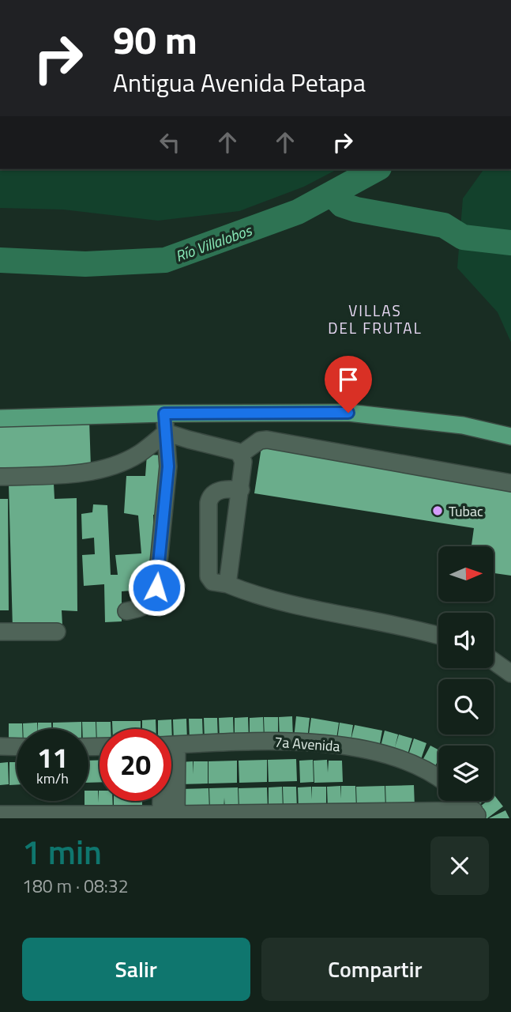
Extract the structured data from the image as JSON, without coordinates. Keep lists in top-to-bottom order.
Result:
{
  "streets": {
    "street": ["7a Avenida"]
  },
  "districts": ["VILLAS DEL FRUTAL"],
  "water": ["Río Villalobos"],
  "places": ["Tubac"],
  "north": "right",
  "page": {
    "turn": ["90 m", "Antigua Avenida Petapa"],
    "speed": "11 km/h",
    "limit": "20",
    "heading": ["1 min", "180 m · 08:32"],
    "buttons": ["Salir", "Compartir"]
  }
}
